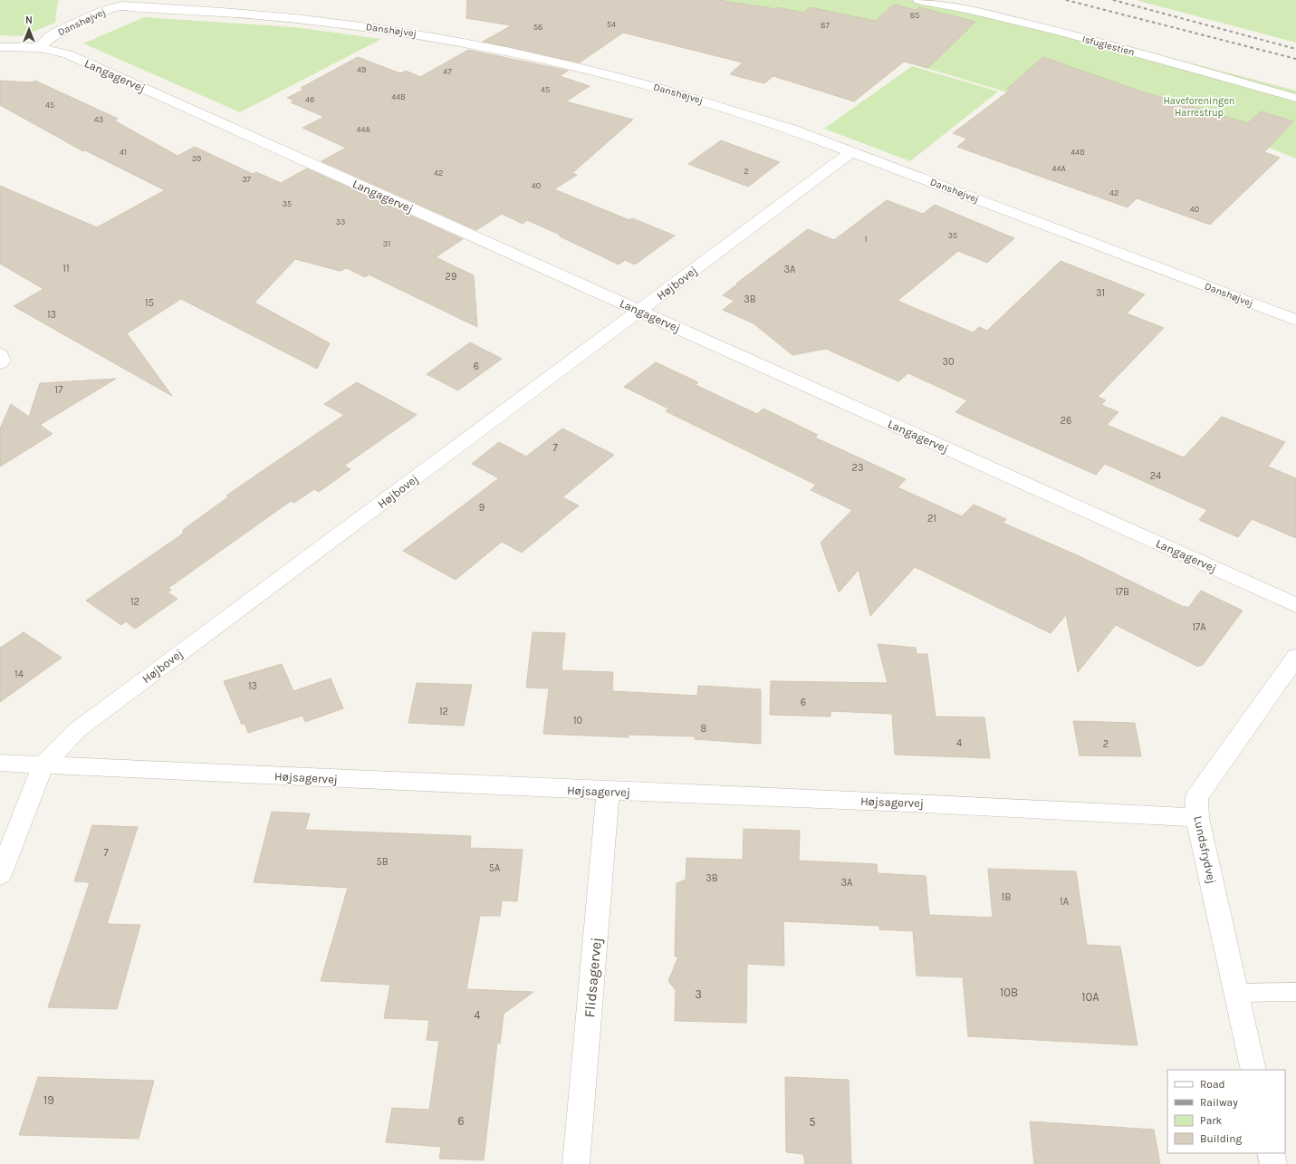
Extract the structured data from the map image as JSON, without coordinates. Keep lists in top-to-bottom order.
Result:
{
  "streets": {
    "street": [
      "Danshøjvej",
      "Langagervej",
      "Højbovej",
      "Højsagervej",
      "Lundsfrydvej",
      "Flidsagervej"
    ],
    "lane": ["Isfuglestien"]
  },
  "crossings": [
    ["Danshøjvej", "Langagervej"],
    ["Danshøjvej", "Højbovej"],
    ["Langagervej", "Højbovej"],
    ["Højbovej", "Højsagervej"],
    ["Højsagervej", "Lundsfrydvej"],
    ["Højsagervej", "Flidsagervej"]
  ],
  "parks": ["Haveforeningen Harrestrup"],
  "house_numbers": [
    "85",
    "54",
    "87",
    "56",
    "49",
    "47",
    "45",
    "44B",
    "46",
    "45",
    "43",
    "44A",
    "41",
    "44B",
    "39",
    "44A",
    "2",
    "42",
    "37",
    "40",
    "42",
    "35",
    "40",
    "33",
    "35",
    "1",
    "31",
    "11",
    "3A",
    "29",
    "31",
    "3B",
    "15",
    "13",
    "30",
    "6",
    "17",
    "26",
    "7",
    "23",
    "24",
    "9",
    "21",
    "17B",
    "12",
    "17A",
    "14",
    "13",
    "6",
    "12",
    "10",
    "8",
    "4",
    "2",
    "7",
    "5B",
    "5A",
    "3B",
    "3A",
    "1B",
    "1A",
    "10B",
    "3",
    "10A",
    "4",
    "19",
    "6",
    "5"
  ],
  "legend": [
    "Road",
    "Railway",
    "Park",
    "Building"
  ],
  "north": "top"
}
